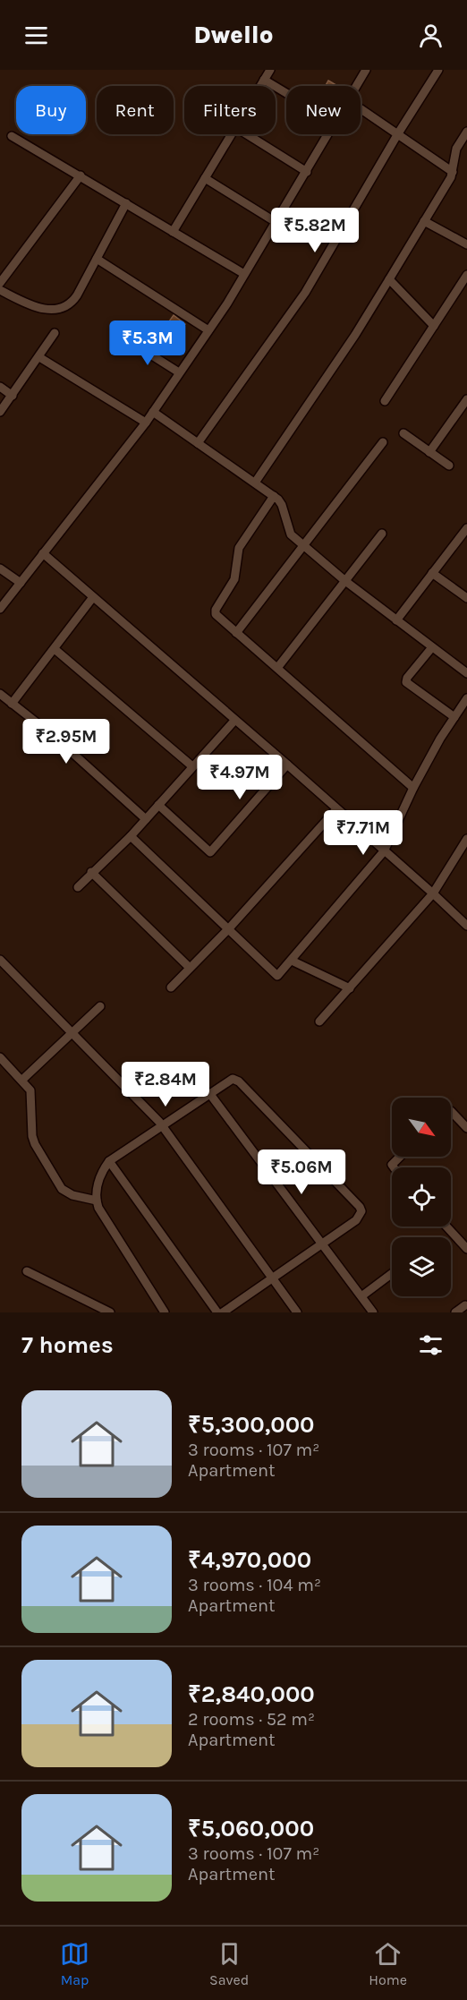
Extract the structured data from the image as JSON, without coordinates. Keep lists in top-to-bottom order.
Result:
{
  "north": "bottom right",
  "page": {
    "header": "Dwello",
    "chip": [
      "Buy",
      "Rent",
      "Filters",
      "New"
    ],
    "price": [
      "₹5.82M",
      "₹5.3M",
      "₹2.95M",
      "₹4.97M",
      "₹7.71M",
      "₹2.84M",
      "₹5.06M"
    ],
    "heading": "7 homes",
    "list": [
      {
        "name": "₹5,300,000",
        "note": "3 rooms · 107 m² · Apartment"
      },
      {
        "name": "₹4,970,000",
        "note": "3 rooms · 104 m² · Apartment"
      },
      {
        "name": "₹2,840,000",
        "note": "2 rooms · 52 m² · Apartment"
      },
      {
        "name": "₹5,060,000",
        "note": "3 rooms · 107 m² · Apartment"
      }
    ],
    "tabs": ["Map", "Saved", "Home"]
  }
}
